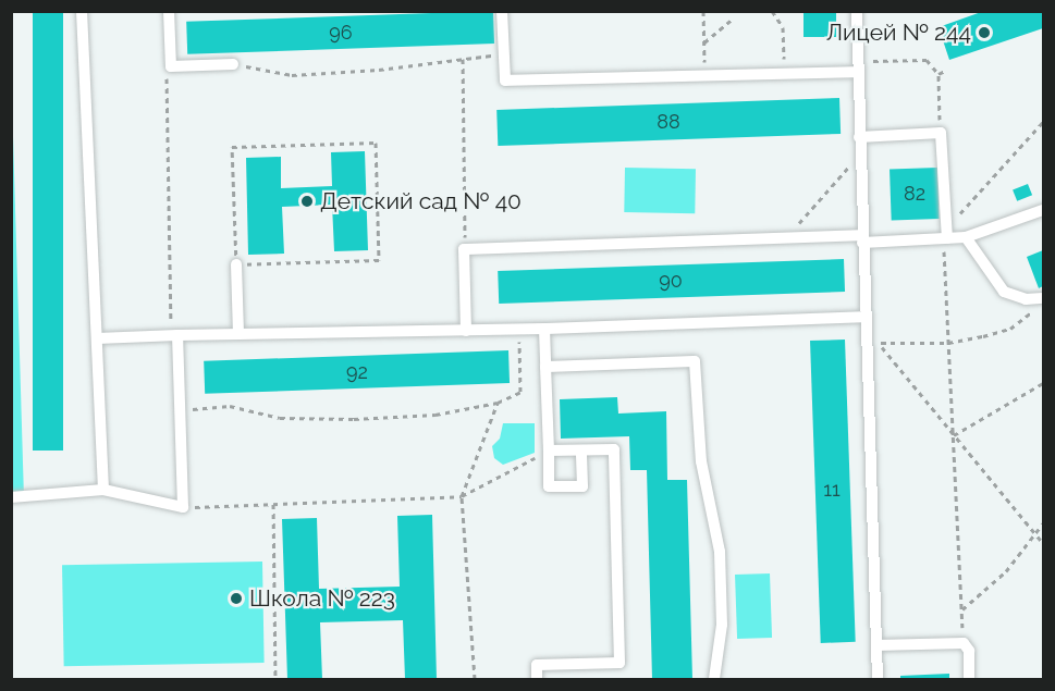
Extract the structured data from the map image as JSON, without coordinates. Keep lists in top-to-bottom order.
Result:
{
  "places": ["Лицей № 244", "Детский сад № 40", "Школа № 223"],
  "house_numbers": [
    "96",
    "88",
    "82",
    "90",
    "92",
    "11"
  ]
}
